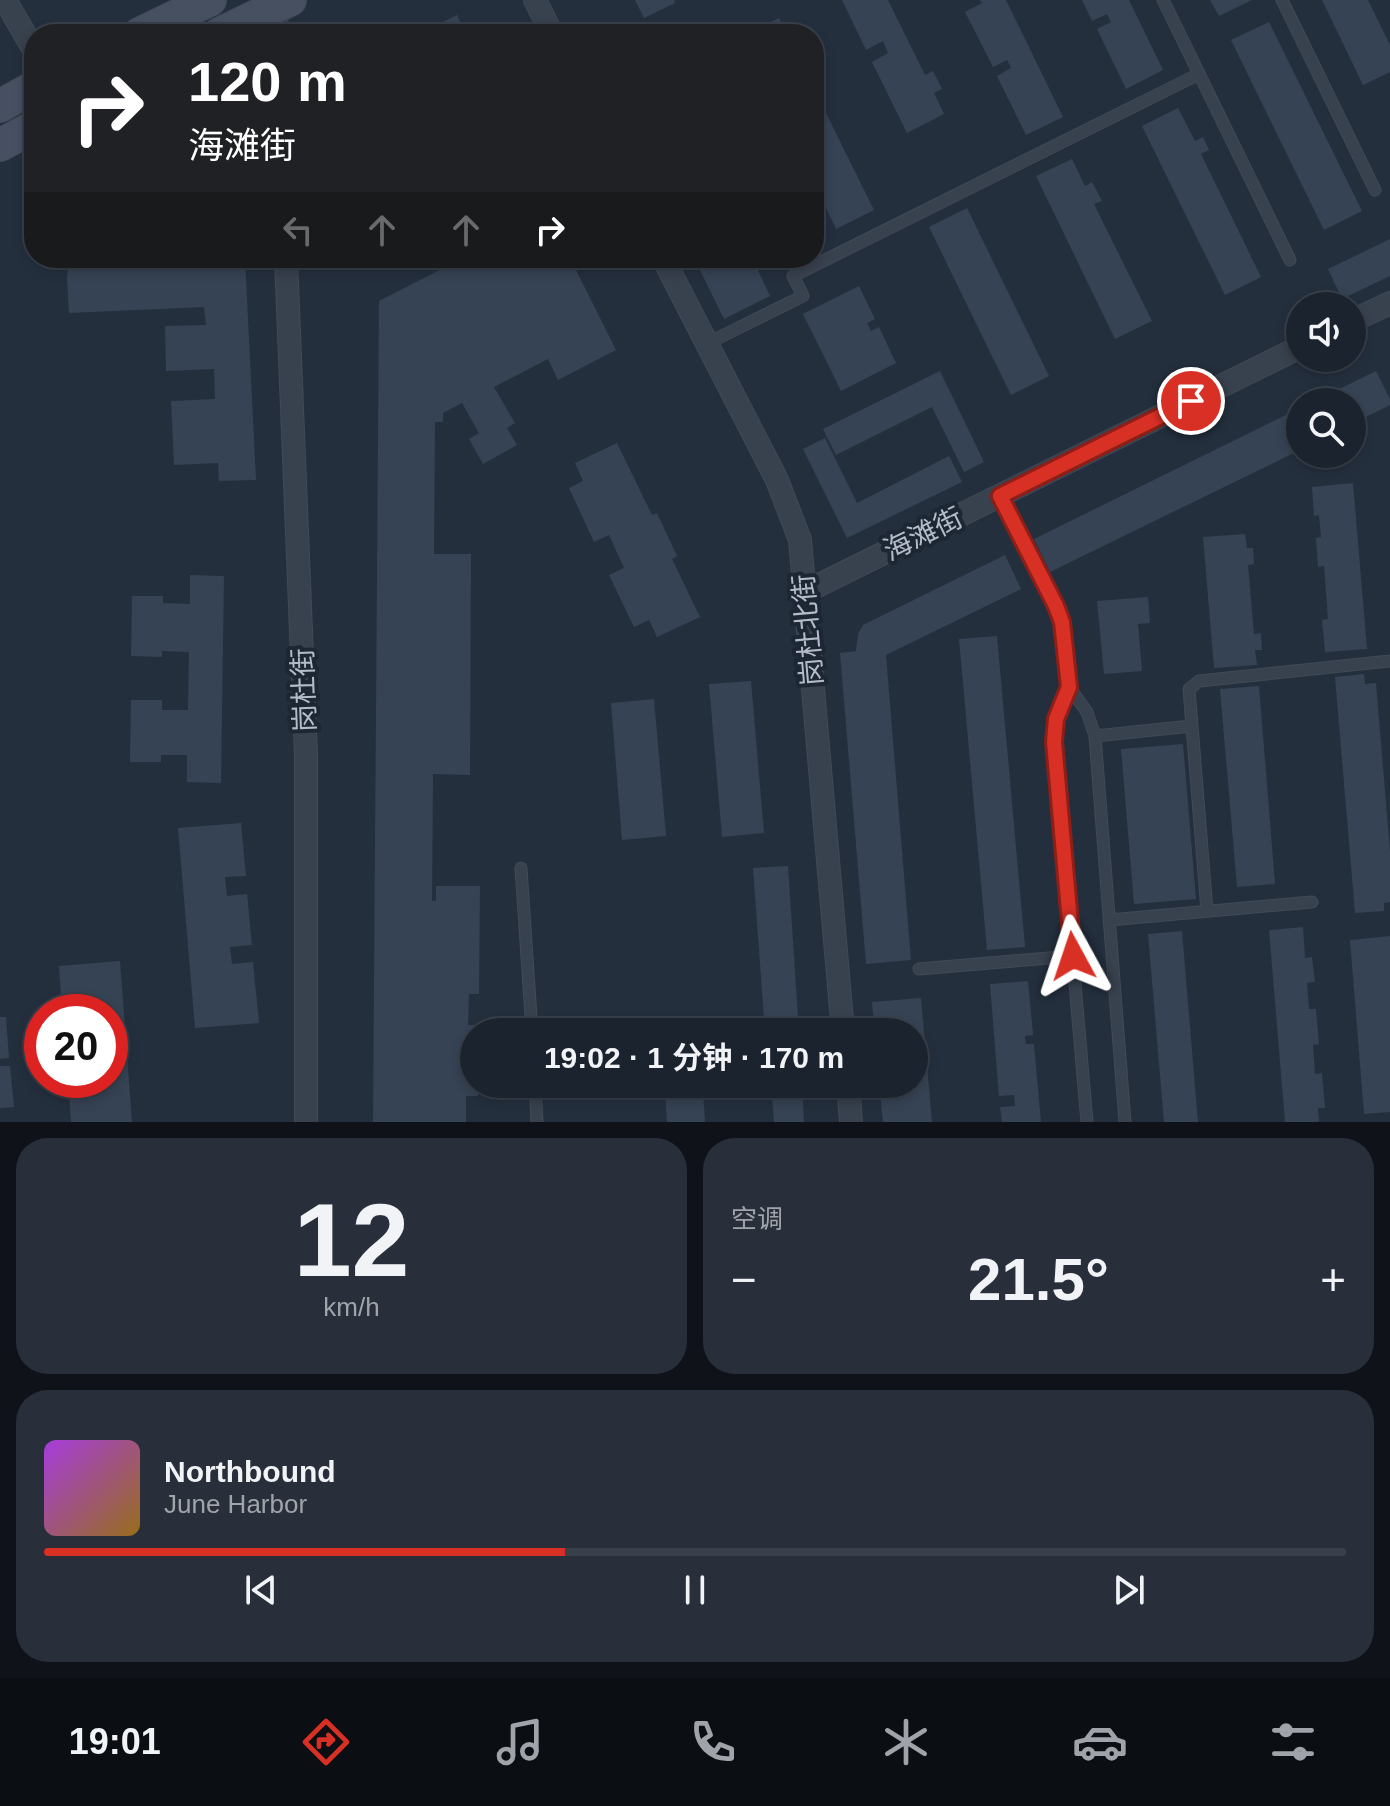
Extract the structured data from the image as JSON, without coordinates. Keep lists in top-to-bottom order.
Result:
{
  "streets": {
    "street": ["海滩街", "岗杜北街", "岗杜街"]
  },
  "crossings": [
    ["海滩街", "岗杜北街"]
  ],
  "page": {
    "turn": ["120 m", "海滩街"],
    "limit": "20",
    "trip": "19:02 · 1 分钟 · 170 m",
    "tile": [
      ["12", "km/h"],
      "空调"
    ],
    "heat": ["−", "21.5°", "+"],
    "song": ["Northbound", "June Harbor"],
    "tabs": "19:01"
  }
}
